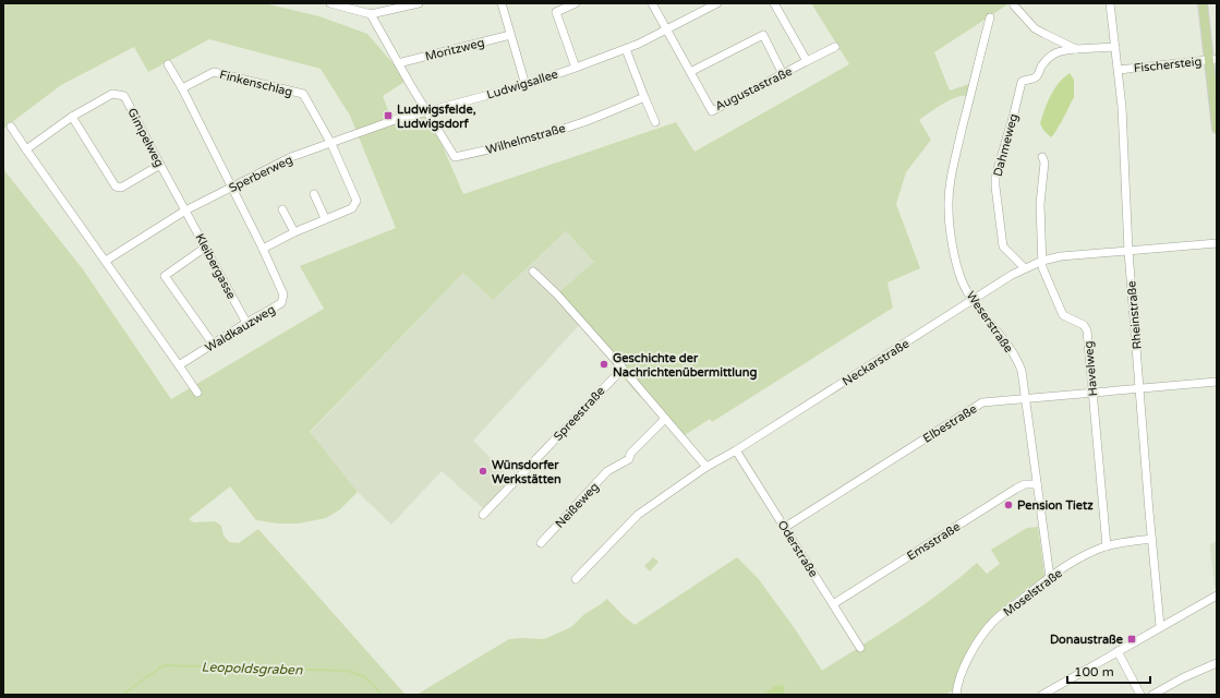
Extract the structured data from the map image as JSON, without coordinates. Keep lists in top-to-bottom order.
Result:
{
  "streets": {
    "street": [
      "Moritzweg",
      "Fischersteig",
      "Finkenschlag",
      "Ludwigsallee",
      "Augustastraße",
      "Gimpelweg",
      "Wilhelmstraße",
      "Dahmeweg",
      "Sperberweg",
      "Kleibergasse",
      "Rheinstraße",
      "Weserstraße",
      "Waldkauzweg",
      "Neckarstraße",
      "Havelweg",
      "Spreestraße",
      "Elbestraße",
      "Neißeweg",
      "Emsstraße",
      "Oderstraße",
      "Moselstraße"
    ]
  },
  "crossings": [
    ["Fischersteig", "Rheinstraße"],
    ["Finkenschlag", "Sperberweg"],
    ["Ludwigsallee", "Augustastraße"],
    ["Ludwigsallee", "Wilhelmstraße"],
    ["Ludwigsallee", "Sperberweg"],
    ["Gimpelweg", "Sperberweg"],
    ["Gimpelweg", "Kleibergasse"],
    ["Wilhelmstraße", "Sperberweg"],
    ["Dahmeweg", "Neckarstraße"],
    ["Sperberweg", "Kleibergasse"],
    ["Sperberweg", "Waldkauzweg"],
    ["Kleibergasse", "Waldkauzweg"],
    ["Rheinstraße", "Neckarstraße"],
    ["Rheinstraße", "Elbestraße"],
    ["Rheinstraße", "Moselstraße"],
    ["Weserstraße", "Neckarstraße"],
    ["Weserstraße", "Elbestraße"],
    ["Weserstraße", "Emsstraße"],
    ["Weserstraße", "Moselstraße"],
    ["Neckarstraße", "Havelweg"],
    ["Neckarstraße", "Oderstraße"],
    ["Havelweg", "Elbestraße"],
    ["Havelweg", "Moselstraße"],
    ["Elbestraße", "Oderstraße"],
    ["Emsstraße", "Oderstraße"]
  ],
  "water": ["Leopoldsgraben"],
  "places": {
    "transit": ["Ludwigsfelde, Ludwigsdorf", "Donaustraße"],
    "other": ["Geschichte der Nachrichtenübermittlung", "Wünsdorfer Werkstätten", "Pension Tietz"]
  },
  "scale_bar": "100 m"
}
